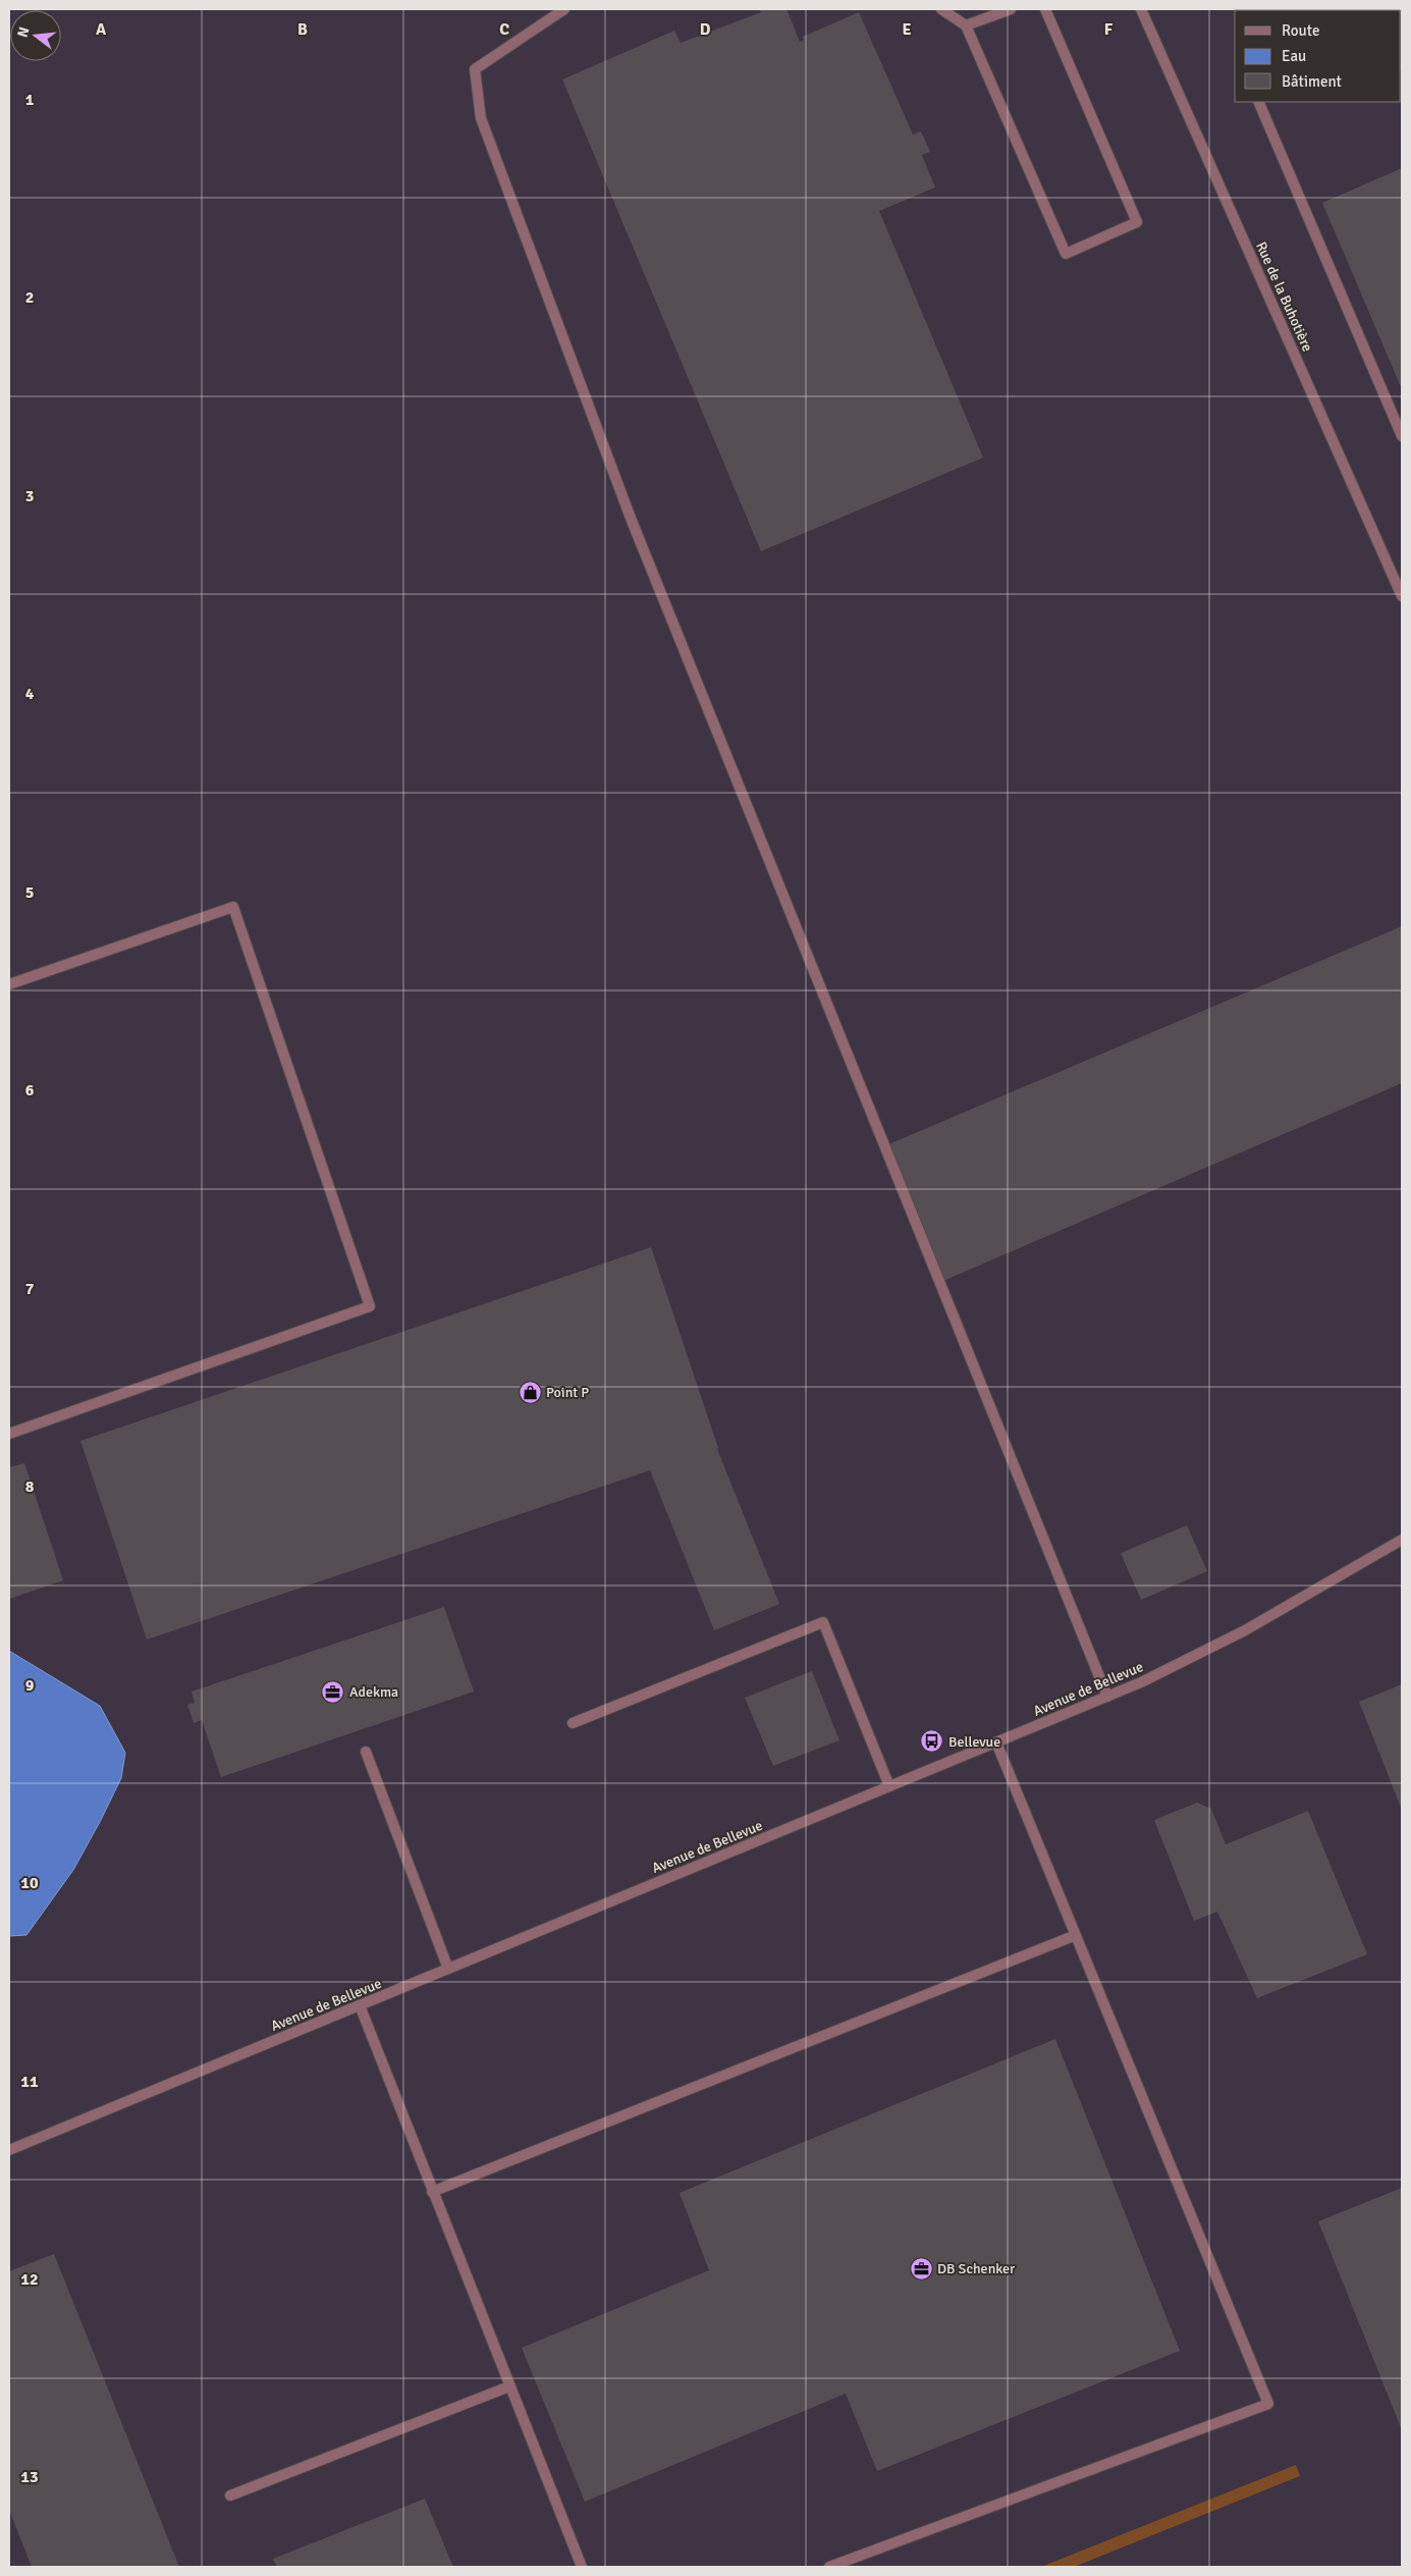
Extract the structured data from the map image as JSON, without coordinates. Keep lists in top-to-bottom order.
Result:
{
  "streets": {
    "street": ["Rue de la Buhotière", "Avenue de Bellevue"]
  },
  "places": {
    "shop": ["Point P"],
    "office": ["Adekma", "DB Schenker"],
    "bus stop": ["Bellevue"]
  },
  "legend": ["Route", "Eau", "Bâtiment"],
  "north": "left",
  "grid": {
    "columns": [
      "A",
      "B",
      "C",
      "D",
      "E",
      "F"
    ],
    "rows": [
      "1",
      "2",
      "3",
      "4",
      "5",
      "6",
      "7",
      "8",
      "9",
      "10",
      "11",
      "12",
      "13"
    ]
  }
}
